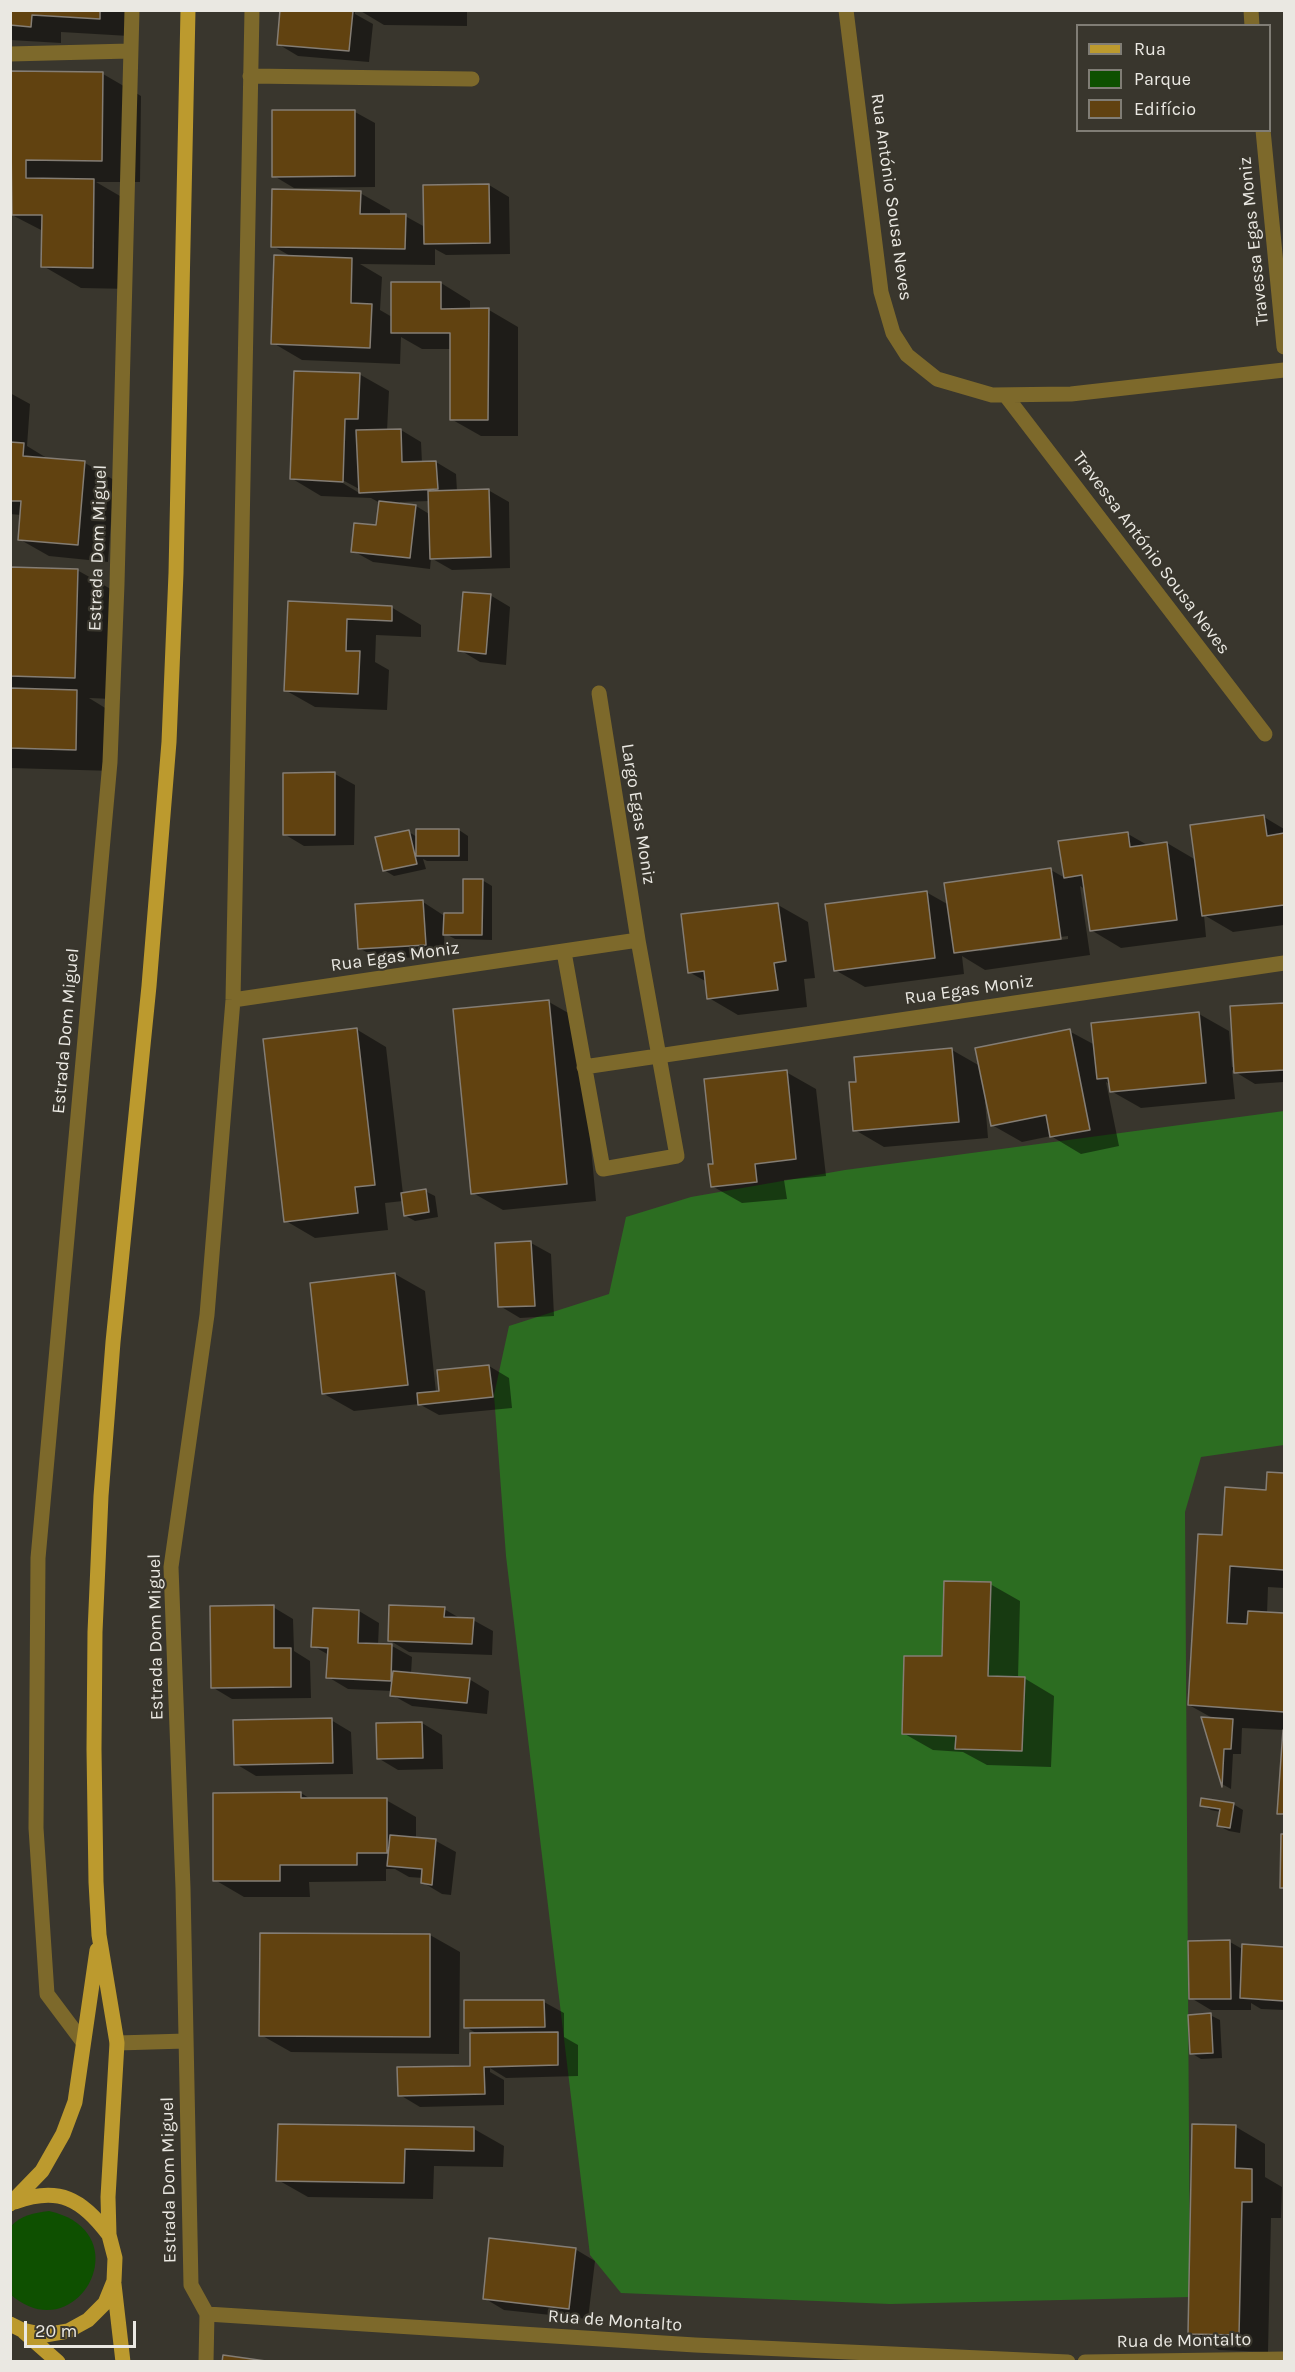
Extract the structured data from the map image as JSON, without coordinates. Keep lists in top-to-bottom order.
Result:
{
  "streets": {
    "street": [
      "Rua António Sousa Neves",
      "Travessa Egas Moniz",
      "Estrada Dom Miguel",
      "Travessa António Sousa Neves",
      "Largo Egas Moniz",
      "Rua Egas Moniz",
      "Rua de Montalto"
    ]
  },
  "crossings": [
    ["Rua António Sousa Neves", "Travessa António Sousa Neves"],
    ["Estrada Dom Miguel", "Rua Egas Moniz"],
    ["Estrada Dom Miguel", "Rua de Montalto"],
    ["Largo Egas Moniz", "Rua Egas Moniz"]
  ],
  "legend": ["Rua", "Parque", "Edifício"],
  "scale_bar": "20 m"
}
